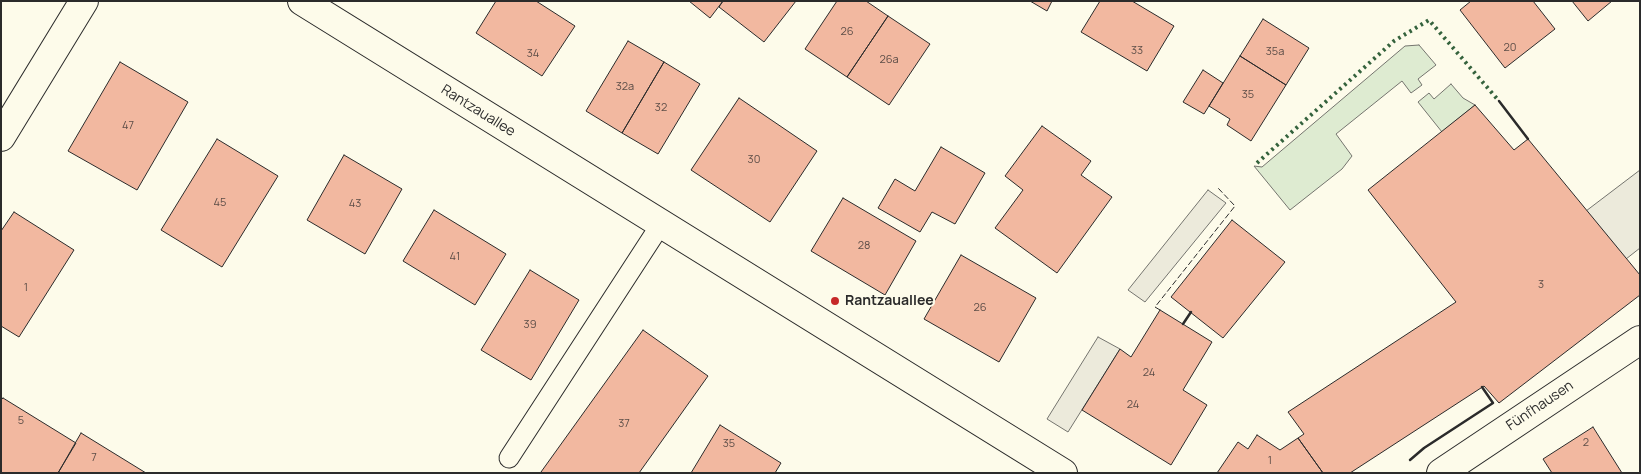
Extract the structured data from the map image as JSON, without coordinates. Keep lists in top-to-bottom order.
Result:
{
  "streets": {
    "main road": ["Rantzauallee", "Fünfhausen"]
  },
  "places": ["Rantzauallee"],
  "house_numbers": [
    "26",
    "20",
    "33",
    "35a",
    "34",
    "26a",
    "32a",
    "35",
    "32",
    "47",
    "30",
    "45",
    "43",
    "28",
    "41",
    "3",
    "1",
    "26",
    "39",
    "24",
    "24",
    "5",
    "37",
    "2",
    "35",
    "7",
    "1"
  ]
}
